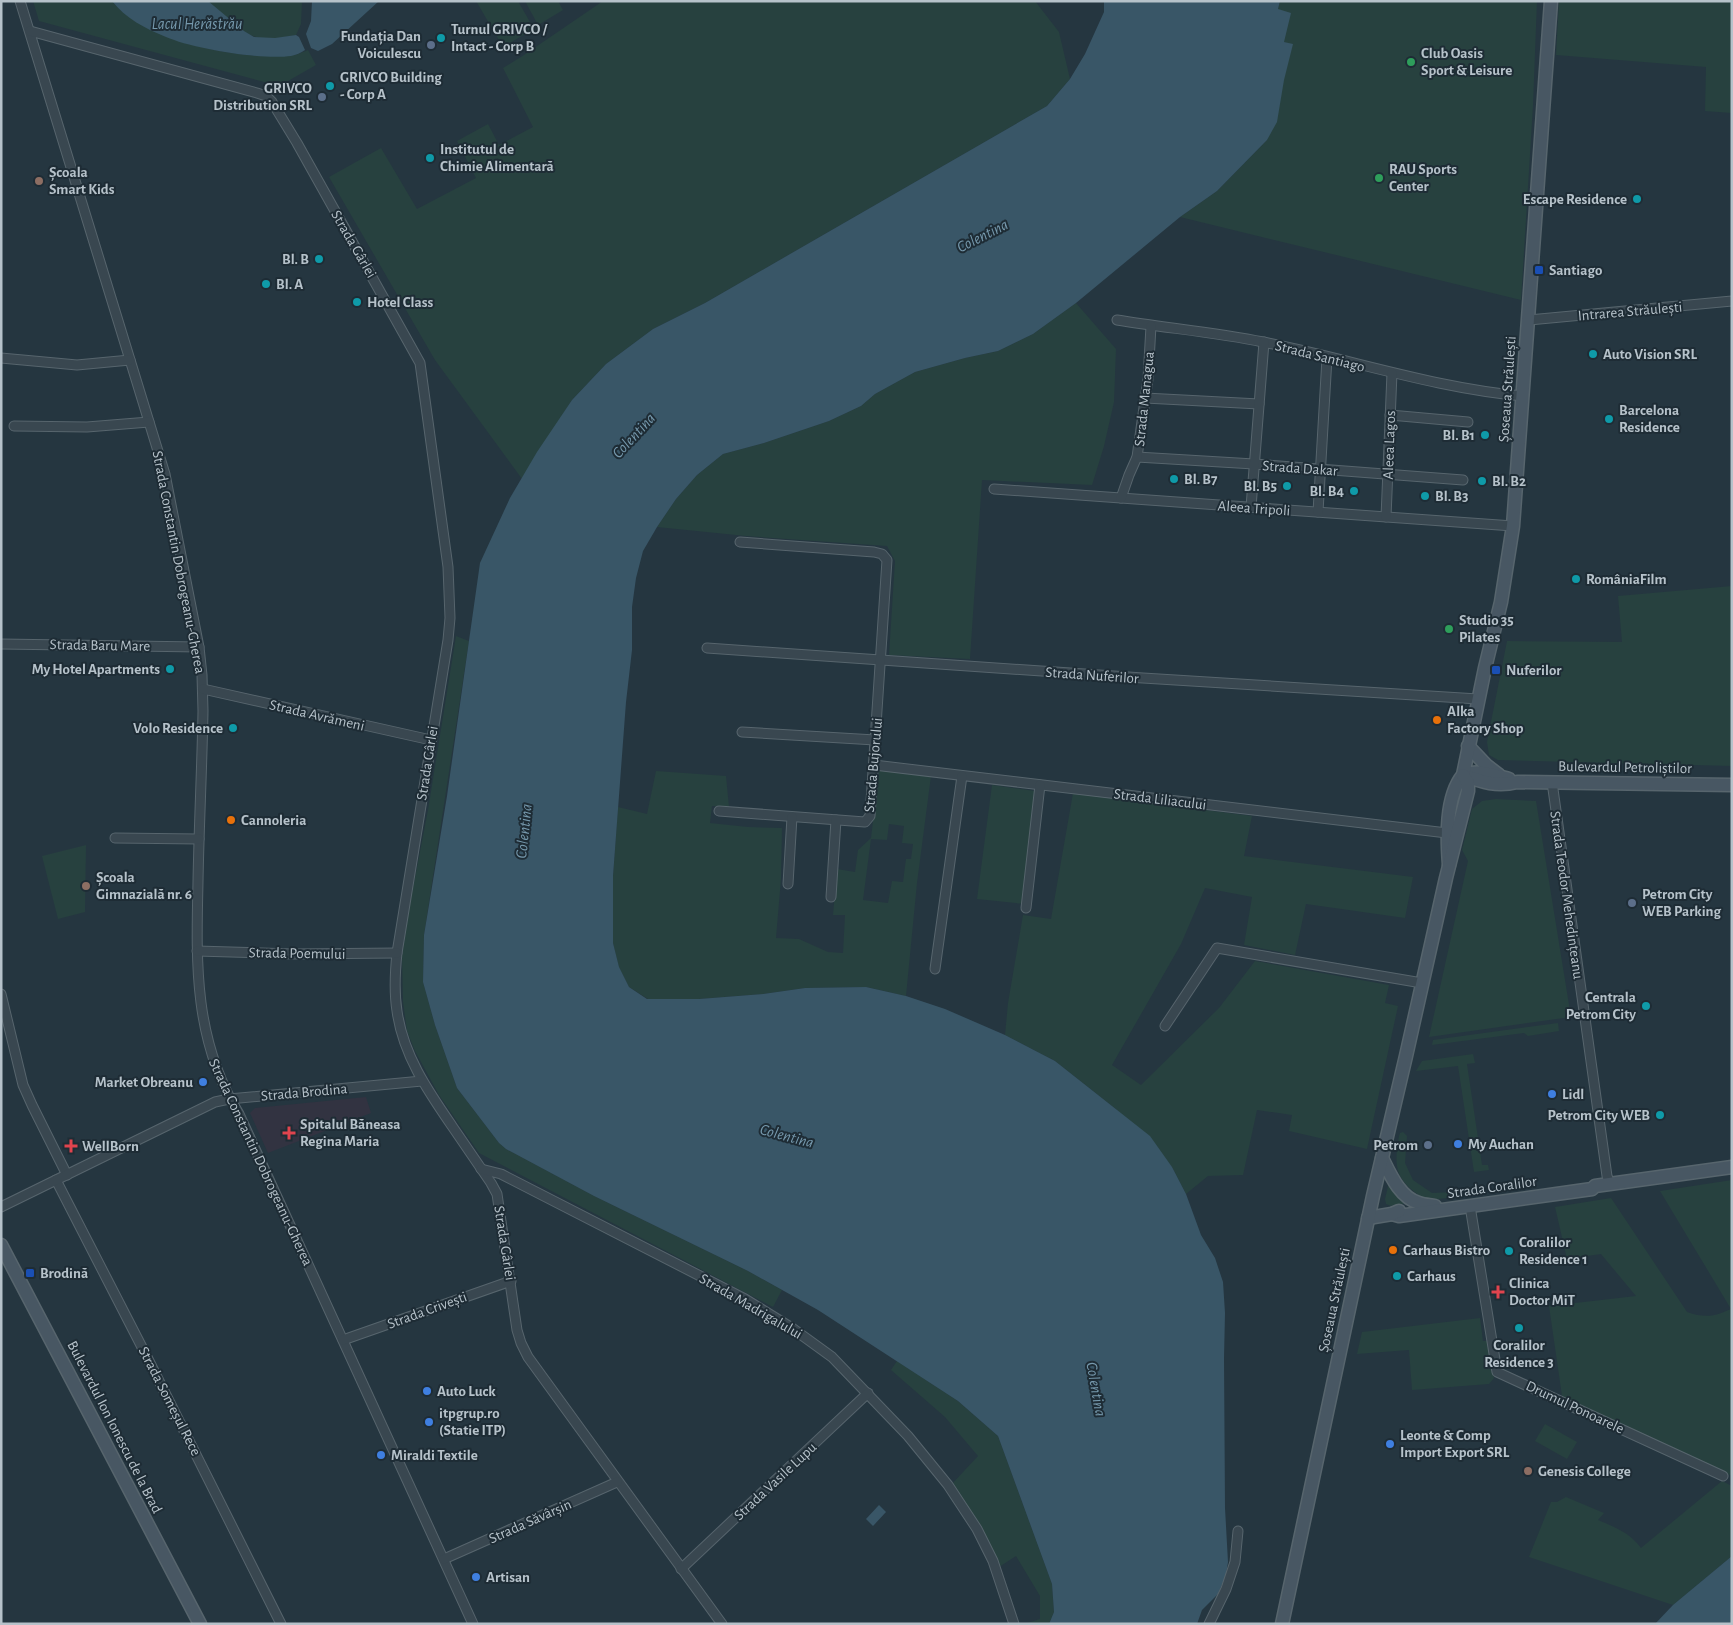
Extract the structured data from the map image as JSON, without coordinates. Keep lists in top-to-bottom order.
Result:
{
  "streets": {
    "street": [
      "Strada Gârlei",
      "Intrarea Străulești",
      "Strada Santiago",
      "Șoseaua Străulești",
      "Strada Managua",
      "Aleea Lagos",
      "Strada Dakar",
      "Aleea Tripoli",
      "Strada Constantin Dobrogeanu-Gherea",
      "Strada Baru Mare",
      "Strada Nuferilor",
      "Strada Avrămeni",
      "Strada Bujorului",
      "Bulevardul Petroliștilor",
      "Strada Liliacului",
      "Strada Teodor Mehedințeanu",
      "Strada Poemului",
      "Strada Brodina",
      "Strada Coralilor",
      "Strada Madrigalului",
      "Strada Crivești",
      "Strada Someșul Rece",
      "Drumul Ponoarele",
      "Bulevardul Ion Ionescu de la Brad",
      "Strada Vasile Lupu",
      "Strada Săvârșin"
    ]
  },
  "crossings": [
    ["Strada Gârlei", "Strada Constantin Dobrogeanu-Gherea"],
    ["Strada Gârlei", "Strada Avrămeni"],
    ["Strada Gârlei", "Strada Poemului"],
    ["Strada Gârlei", "Strada Brodina"],
    ["Strada Gârlei", "Strada Madrigalului"],
    ["Strada Gârlei", "Strada Crivești"],
    ["Strada Gârlei", "Strada Vasile Lupu"],
    ["Strada Gârlei", "Strada Săvârșin"],
    ["Intrarea Străulești", "Șoseaua Străulești"],
    ["Strada Santiago", "Șoseaua Străulești"],
    ["Strada Santiago", "Strada Managua"],
    ["Strada Santiago", "Aleea Lagos"],
    ["Șoseaua Străulești", "Aleea Tripoli"],
    ["Șoseaua Străulești", "Strada Nuferilor"],
    ["Șoseaua Străulești", "Bulevardul Petroliștilor"],
    ["Șoseaua Străulești", "Strada Liliacului"],
    ["Șoseaua Străulești", "Strada Coralilor"],
    ["Strada Managua", "Strada Dakar"],
    ["Strada Managua", "Aleea Tripoli"],
    ["Aleea Lagos", "Strada Dakar"],
    ["Aleea Lagos", "Aleea Tripoli"],
    ["Strada Constantin Dobrogeanu-Gherea", "Strada Baru Mare"],
    ["Strada Constantin Dobrogeanu-Gherea", "Strada Avrămeni"],
    ["Strada Constantin Dobrogeanu-Gherea", "Strada Poemului"],
    ["Strada Constantin Dobrogeanu-Gherea", "Strada Brodina"],
    ["Strada Constantin Dobrogeanu-Gherea", "Strada Crivești"],
    ["Strada Constantin Dobrogeanu-Gherea", "Strada Săvârșin"],
    ["Strada Nuferilor", "Strada Bujorului"],
    ["Strada Bujorului", "Strada Liliacului"],
    ["Bulevardul Petroliștilor", "Strada Teodor Mehedințeanu"],
    ["Strada Teodor Mehedințeanu", "Strada Coralilor"],
    ["Strada Brodina", "Strada Someșul Rece"],
    ["Strada Coralilor", "Drumul Ponoarele"],
    ["Strada Madrigalului", "Strada Vasile Lupu"]
  ],
  "water": ["Lacul Herăstrău", "Colentina"],
  "places": {
    "other": [
      "Turnul GRIVCO / Intact - Corp B",
      "Fundația Dan Voiculescu",
      "Club Oasis Sport & Leisure",
      "GRIVCO Building - Corp A",
      "GRIVCO Distribution SRL",
      "Institutul de Chimie Alimentară",
      "RAU Sports Center",
      "Școala Smart Kids",
      "Escape Residence",
      "Bl. B",
      "Bl. A",
      "Hotel Class",
      "Auto Vision SRL",
      "Barcelona Residence",
      "Bl. B1",
      "Bl. B7",
      "Bl. B2",
      "Bl. B5",
      "Bl. B4",
      "Bl. B3",
      "RomâniaFilm",
      "Studio 35 Pilates",
      "My Hotel Apartments",
      "Alka Factory Shop",
      "Volo Residence",
      "Cannoleria",
      "Școala Gimnazială nr. 6",
      "Petrom City WEB Parking",
      "Centrala Petrom City",
      "Market Obreanu",
      "Lidl",
      "Petrom City WEB",
      "My Auchan",
      "Petrom",
      "Carhaus Bistro",
      "Coralilor Residence 1",
      "Carhaus",
      "Coralilor Residence 3",
      "Auto Luck",
      "itpgrup.ro (Statie ITP)",
      "Leonte & Comp Import Export SRL",
      "Miraldi Textile",
      "Genesis College",
      "Artisan"
    ],
    "transit": ["Santiago", "Nuferilor", "Brodină"],
    "health": ["Spitalul Băneasa Regina Maria", "WellBorn", "Clinica Doctor MiT"]
  }
}
